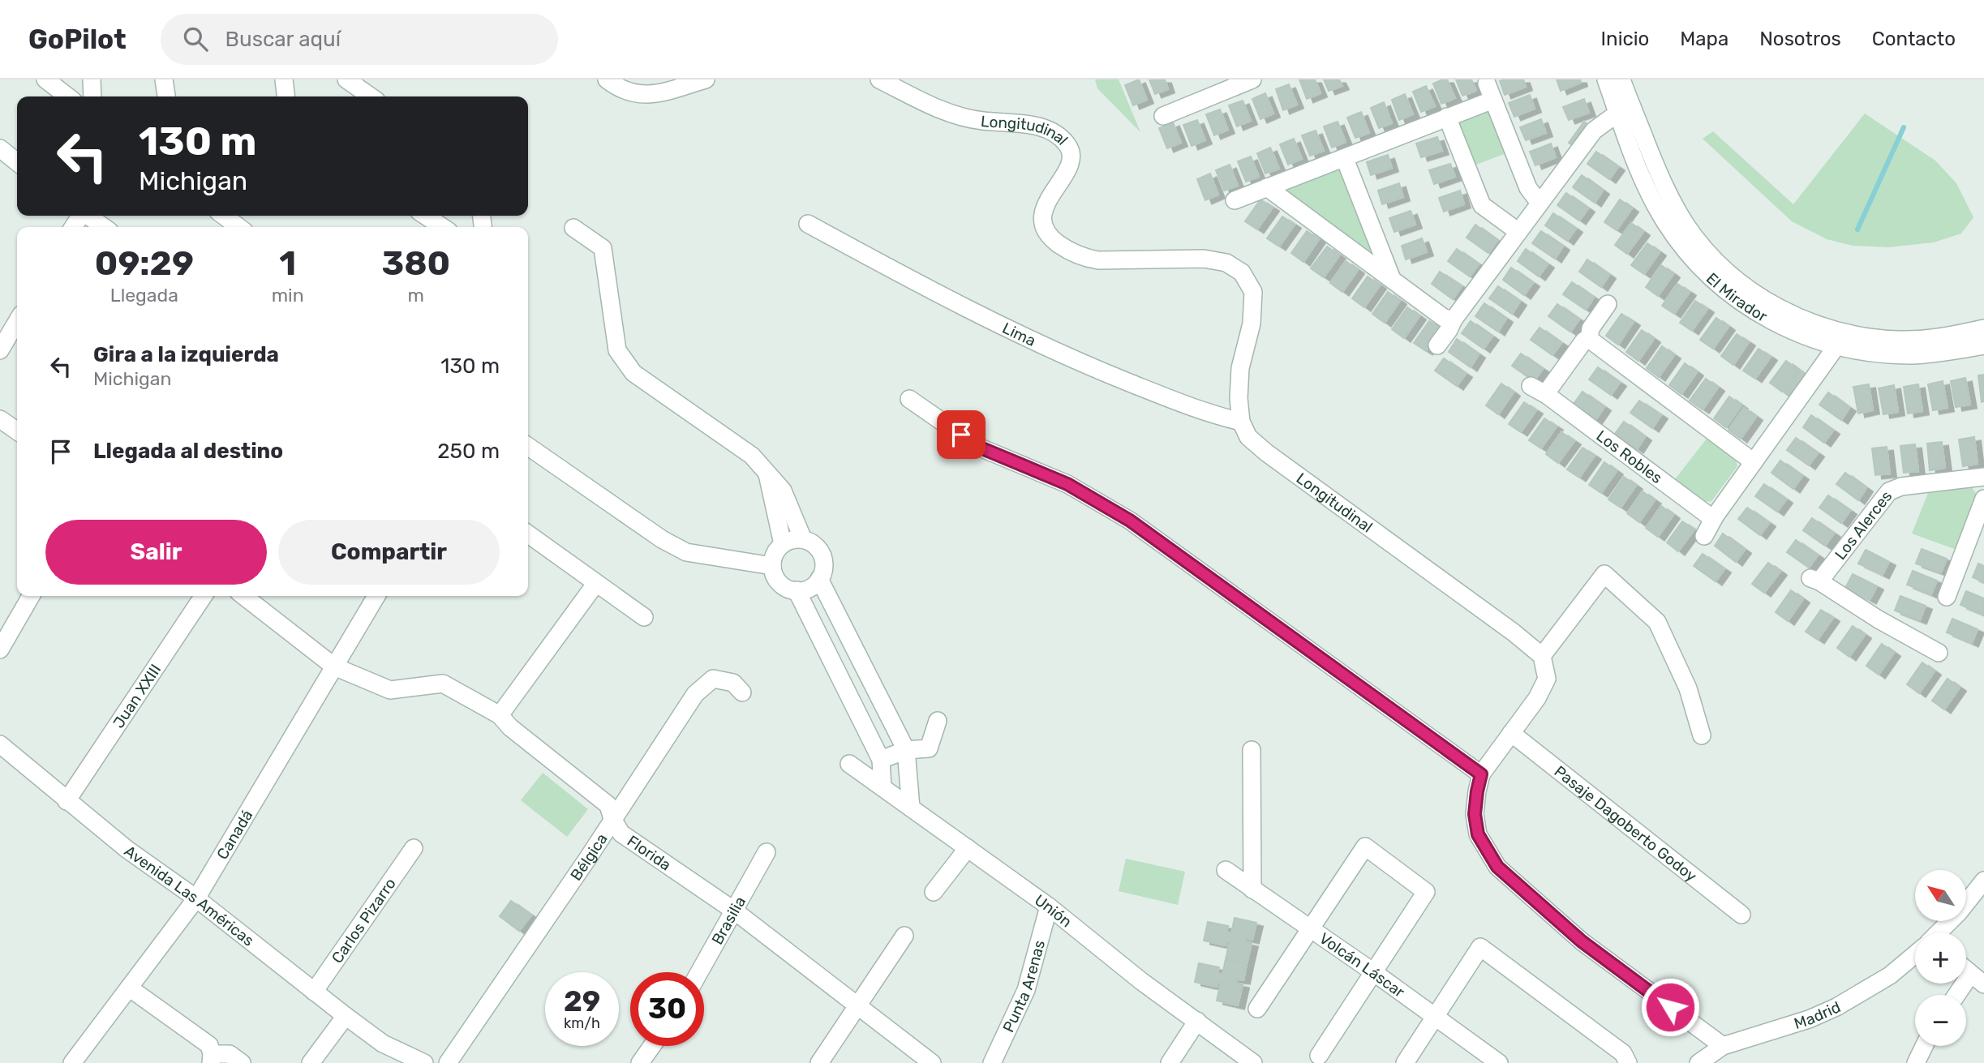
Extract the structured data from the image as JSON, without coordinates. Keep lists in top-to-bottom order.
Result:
{
  "streets": {
    "street": [
      "Longitudinal",
      "El Mirador",
      "Lima",
      "Los Robles",
      "Los Alerces",
      "Juan XXIII",
      "Pasaje Dagoberto Godoy",
      "Canadá",
      "Florida",
      "Bélgica",
      "Avenida Las Américas",
      "Unión",
      "Brasilia",
      "Carlos Pizarro",
      "Volcán Láscar",
      "Punta Arenas",
      "Madrid"
    ]
  },
  "crossings": [
    ["Longitudinal", "Lima"],
    ["Juan XXIII", "Avenida Las Américas"],
    ["Canadá", "Florida"],
    ["Canadá", "Avenida Las Américas"],
    ["Florida", "Bélgica"],
    ["Florida", "Brasilia"],
    ["Avenida Las Américas", "Carlos Pizarro"],
    ["Unión", "Punta Arenas"]
  ],
  "north": "top left",
  "page": {
    "header": "GoPilot",
    "search": "Buscar aquí",
    "nav": [
      "Inicio",
      "Mapa",
      "Nosotros",
      "Contacto"
    ],
    "turn": ["130 m", "Michigan"],
    "eta": [
      "09:29",
      "Llegada",
      "1",
      "min",
      "380",
      "m"
    ],
    "list": [
      {
        "name": "Gira a la izquierda",
        "note": "Michigan",
        "value": "130 m"
      },
      {
        "name": "Llegada al destino",
        "value": "250 m"
      }
    ],
    "buttons": ["Salir", "Compartir"],
    "map_buttons": ["+", "−"],
    "speed": "29 km/h",
    "limit": "30"
  }
}
